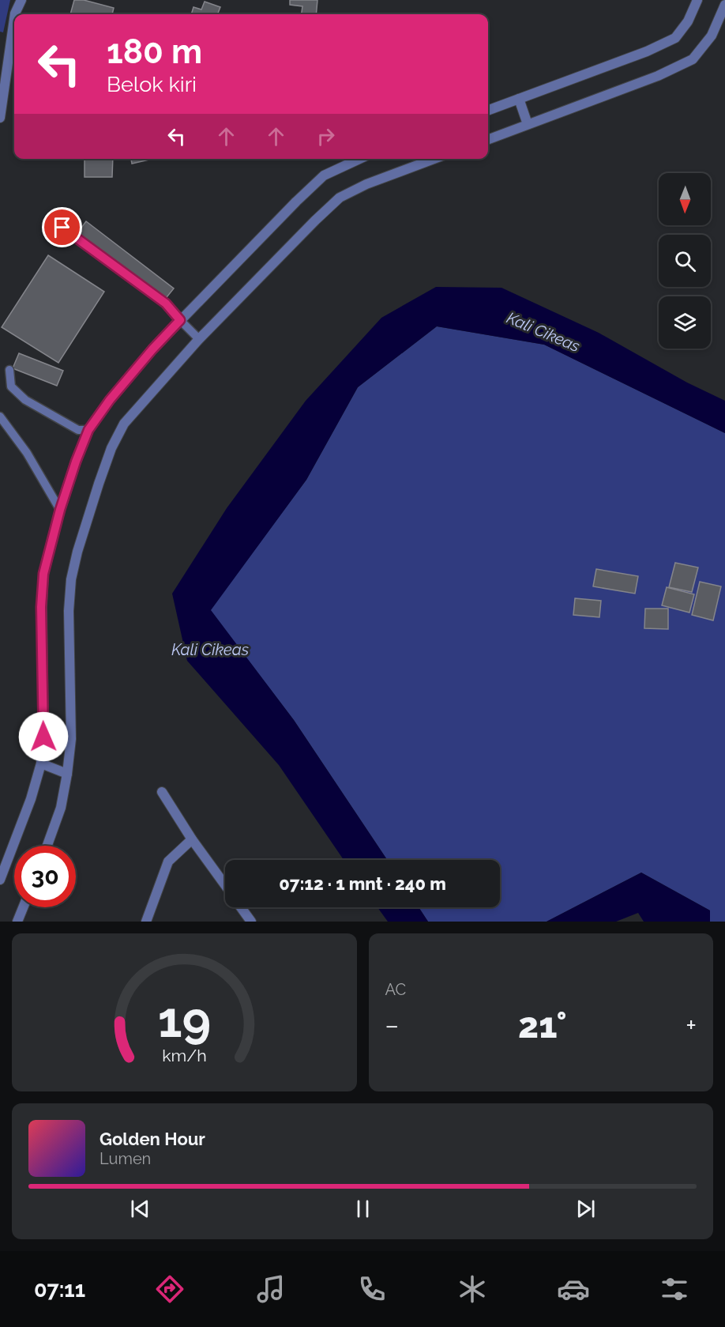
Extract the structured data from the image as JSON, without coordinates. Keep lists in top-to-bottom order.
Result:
{
  "water": ["Kali Cikeas"],
  "north": "bottom",
  "page": {
    "turn": ["180 m", "Belok kiri"],
    "limit": "30",
    "trip": "07:12 · 1 mnt · 240 m",
    "tile": "AC",
    "heat": ["−", "21°", "+"],
    "song": ["Golden Hour", "Lumen"],
    "tabs": "07:11",
    "gauge": ["19", "km/h"]
  }
}
